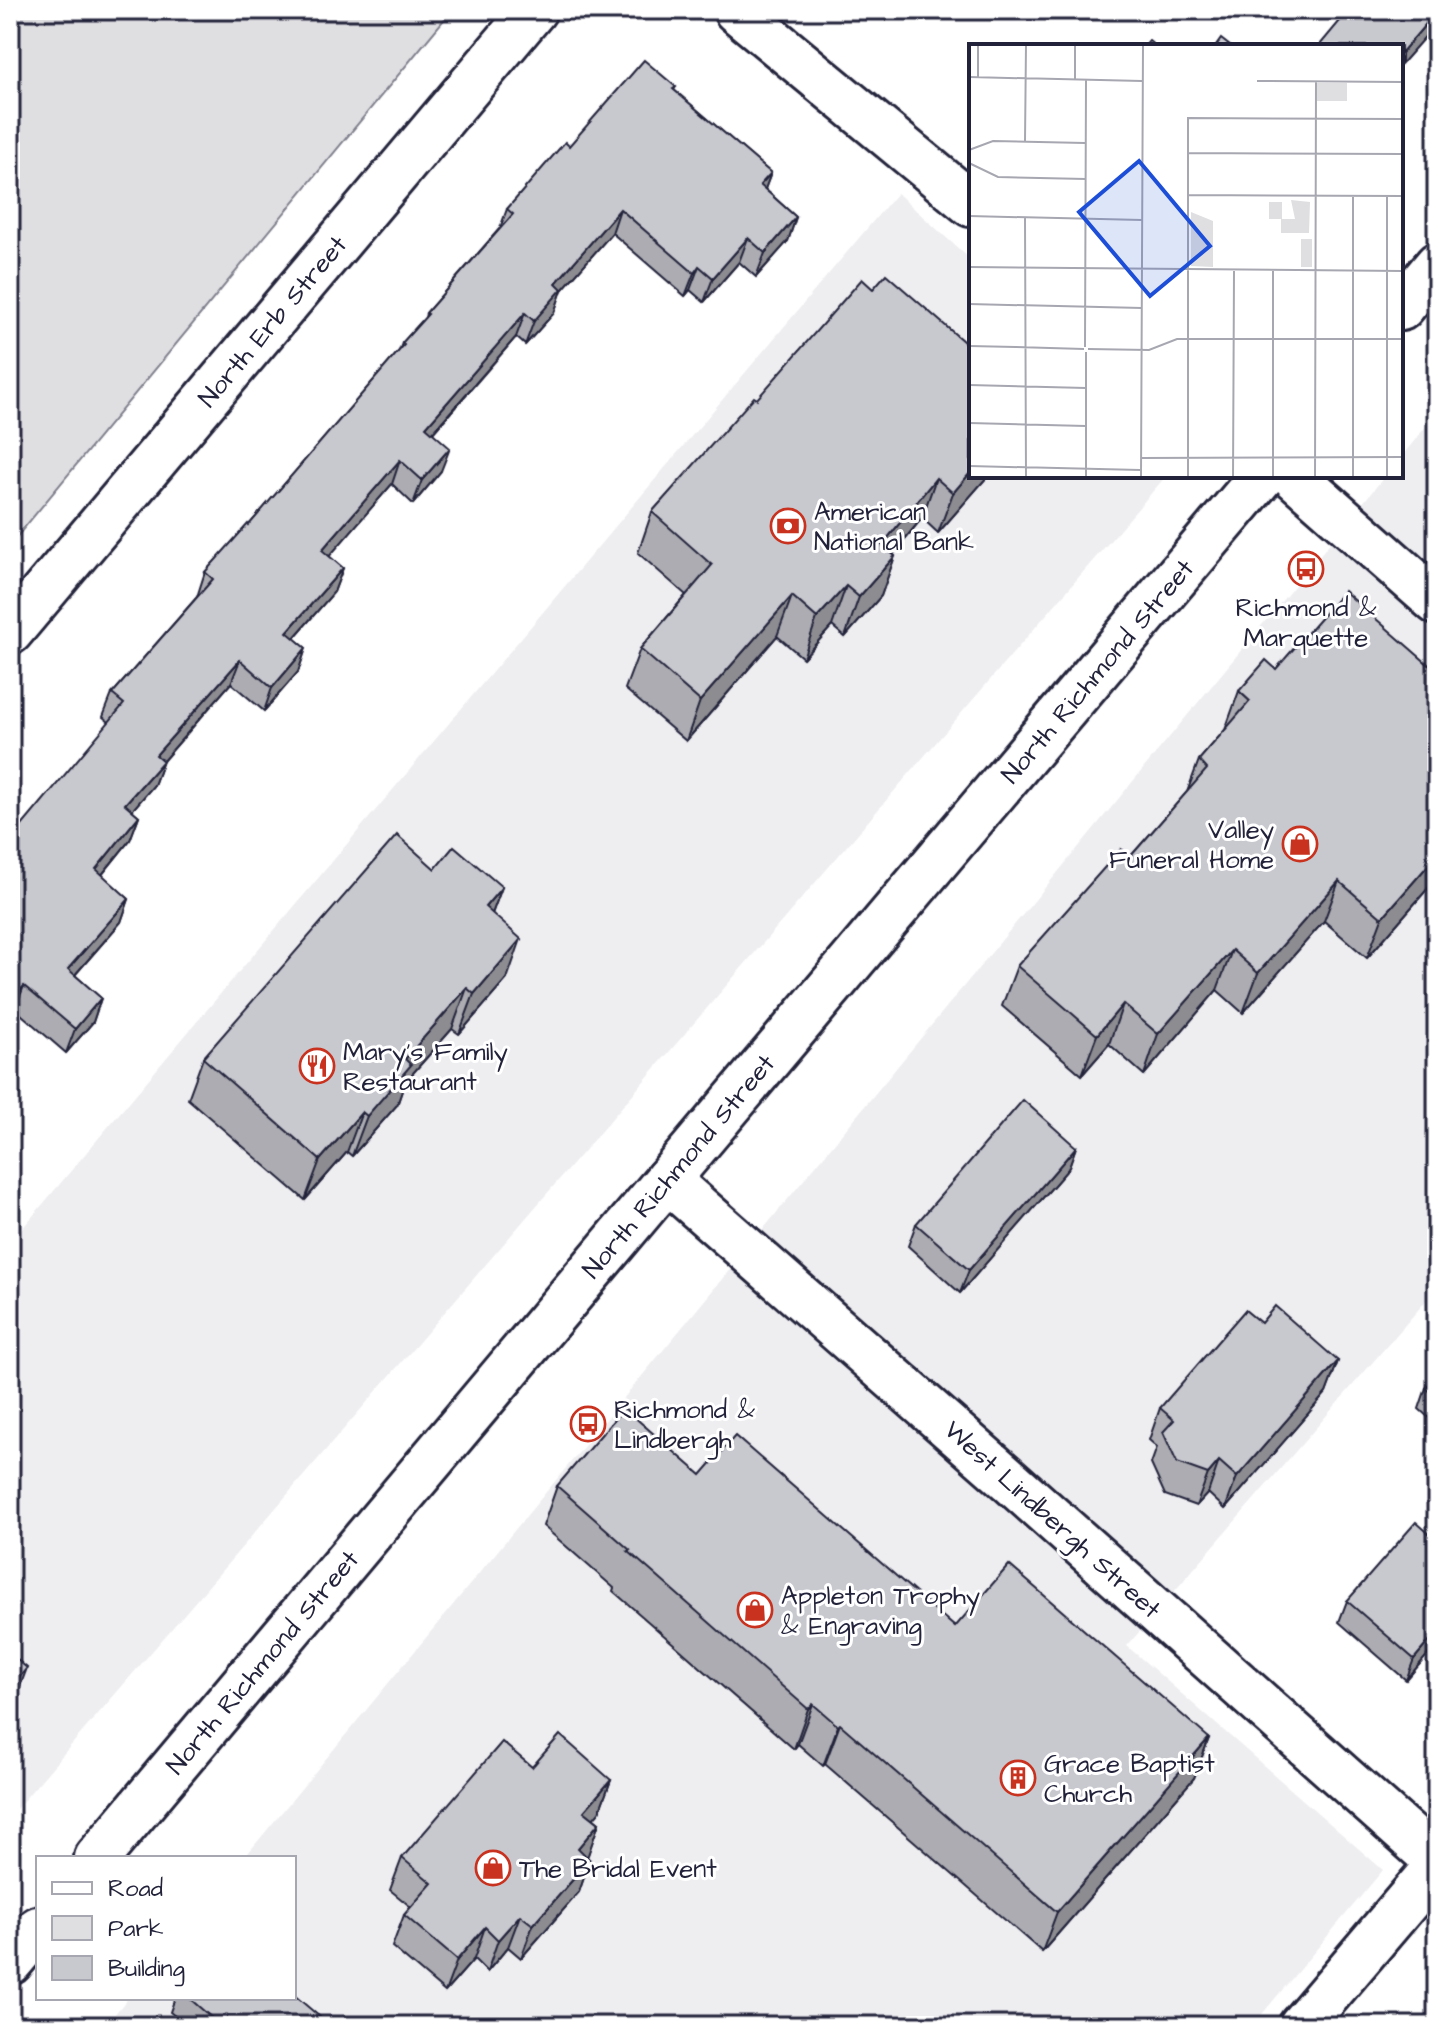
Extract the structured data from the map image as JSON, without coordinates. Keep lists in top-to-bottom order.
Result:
{
  "streets": {
    "street": ["North Erb Street", "North Richmond Street", "West Lindbergh Street"]
  },
  "crossings": [
    ["North Richmond Street", "West Lindbergh Street"]
  ],
  "places": {
    "bank": ["American National Bank"],
    "bus stop": ["Richmond & Marquette", "Richmond & Lindbergh"],
    "shop": ["Valley Funeral Home", "Appleton Trophy & Engraving", "The Bridal Event"],
    "restaurant": ["Mary's Family Restaurant"],
    "building": ["Grace Baptist Church"]
  },
  "legend": ["Road", "Park", "Building"]
}
